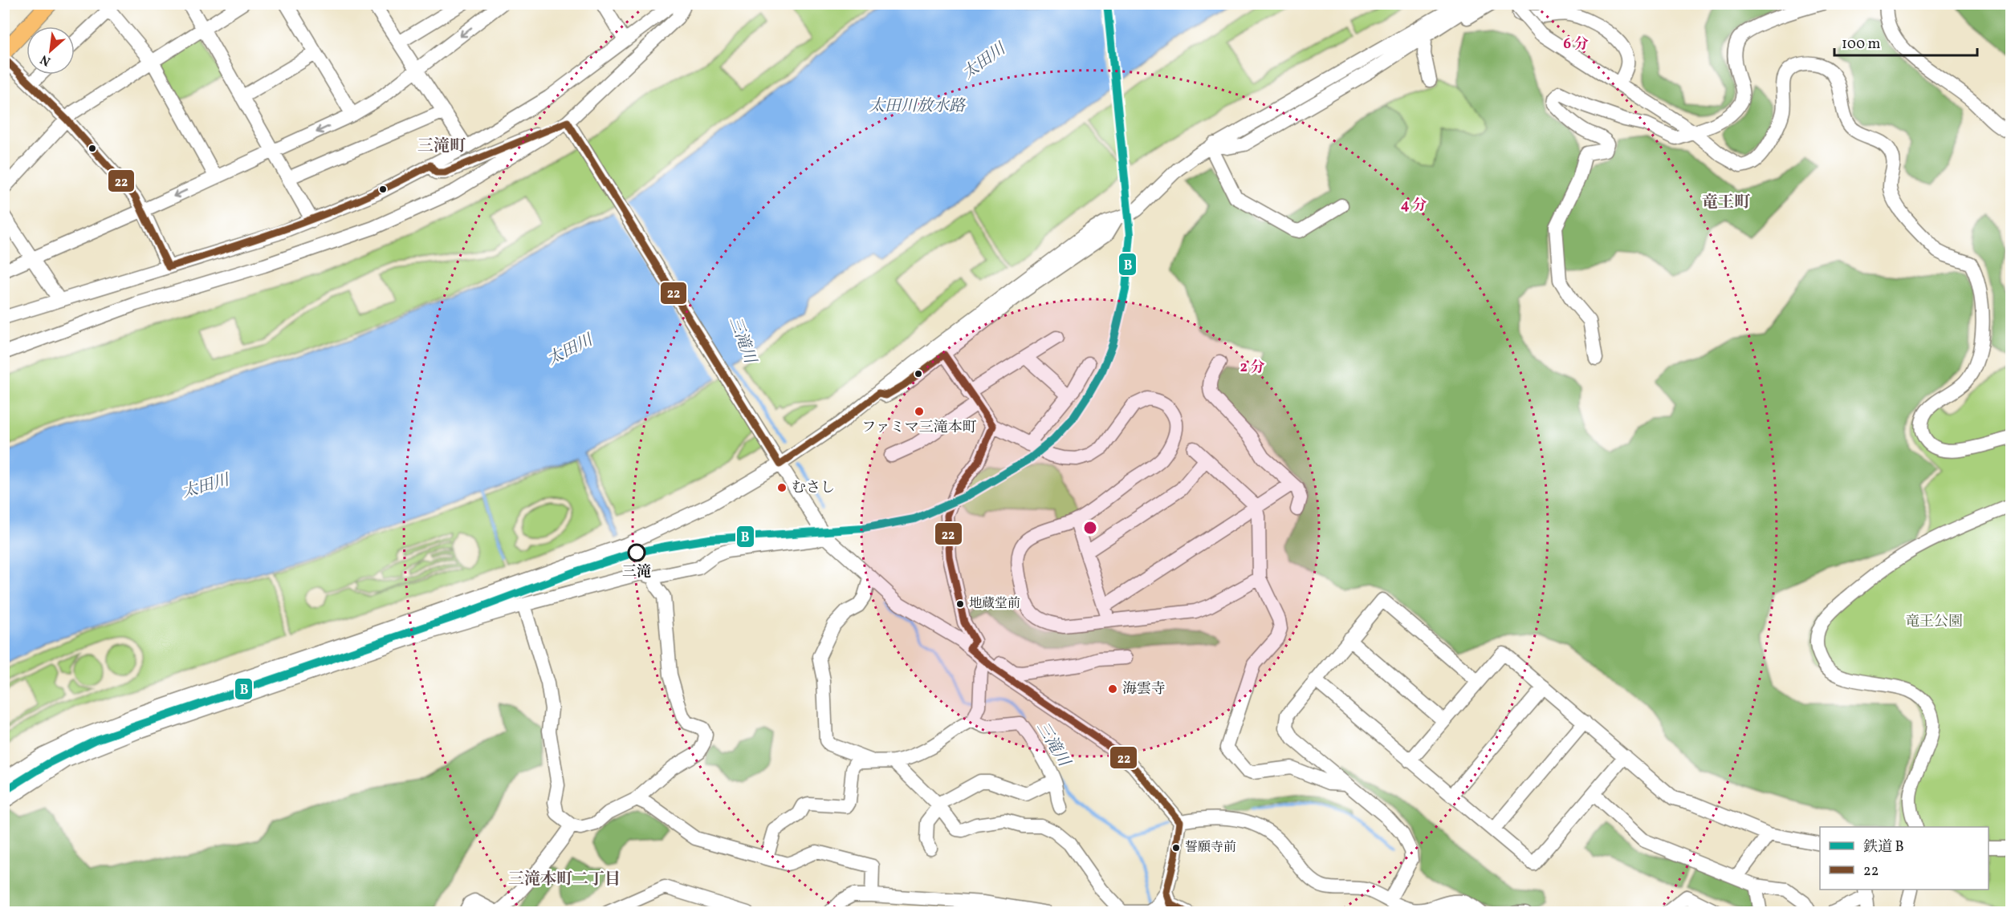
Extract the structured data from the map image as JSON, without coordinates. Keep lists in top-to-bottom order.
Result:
{
  "districts": ["三滝町", "竜王町", "三滝本町二丁目"],
  "water": ["太田川", "太田川放水路", "三滝川"],
  "parks": ["竜王公園"],
  "places": [
    "ファミマ三滝本町",
    "むさし",
    "三滝",
    "地蔵堂前",
    "海雲寺",
    "誓願寺前"
  ],
  "lines": ["rail line B", "transit line 22"],
  "legend": ["鉄道 B", "22"],
  "scale_bar": "100 m",
  "north": "bottom left",
  "rings": ["6 分", "4 分", "2 分"]
}
